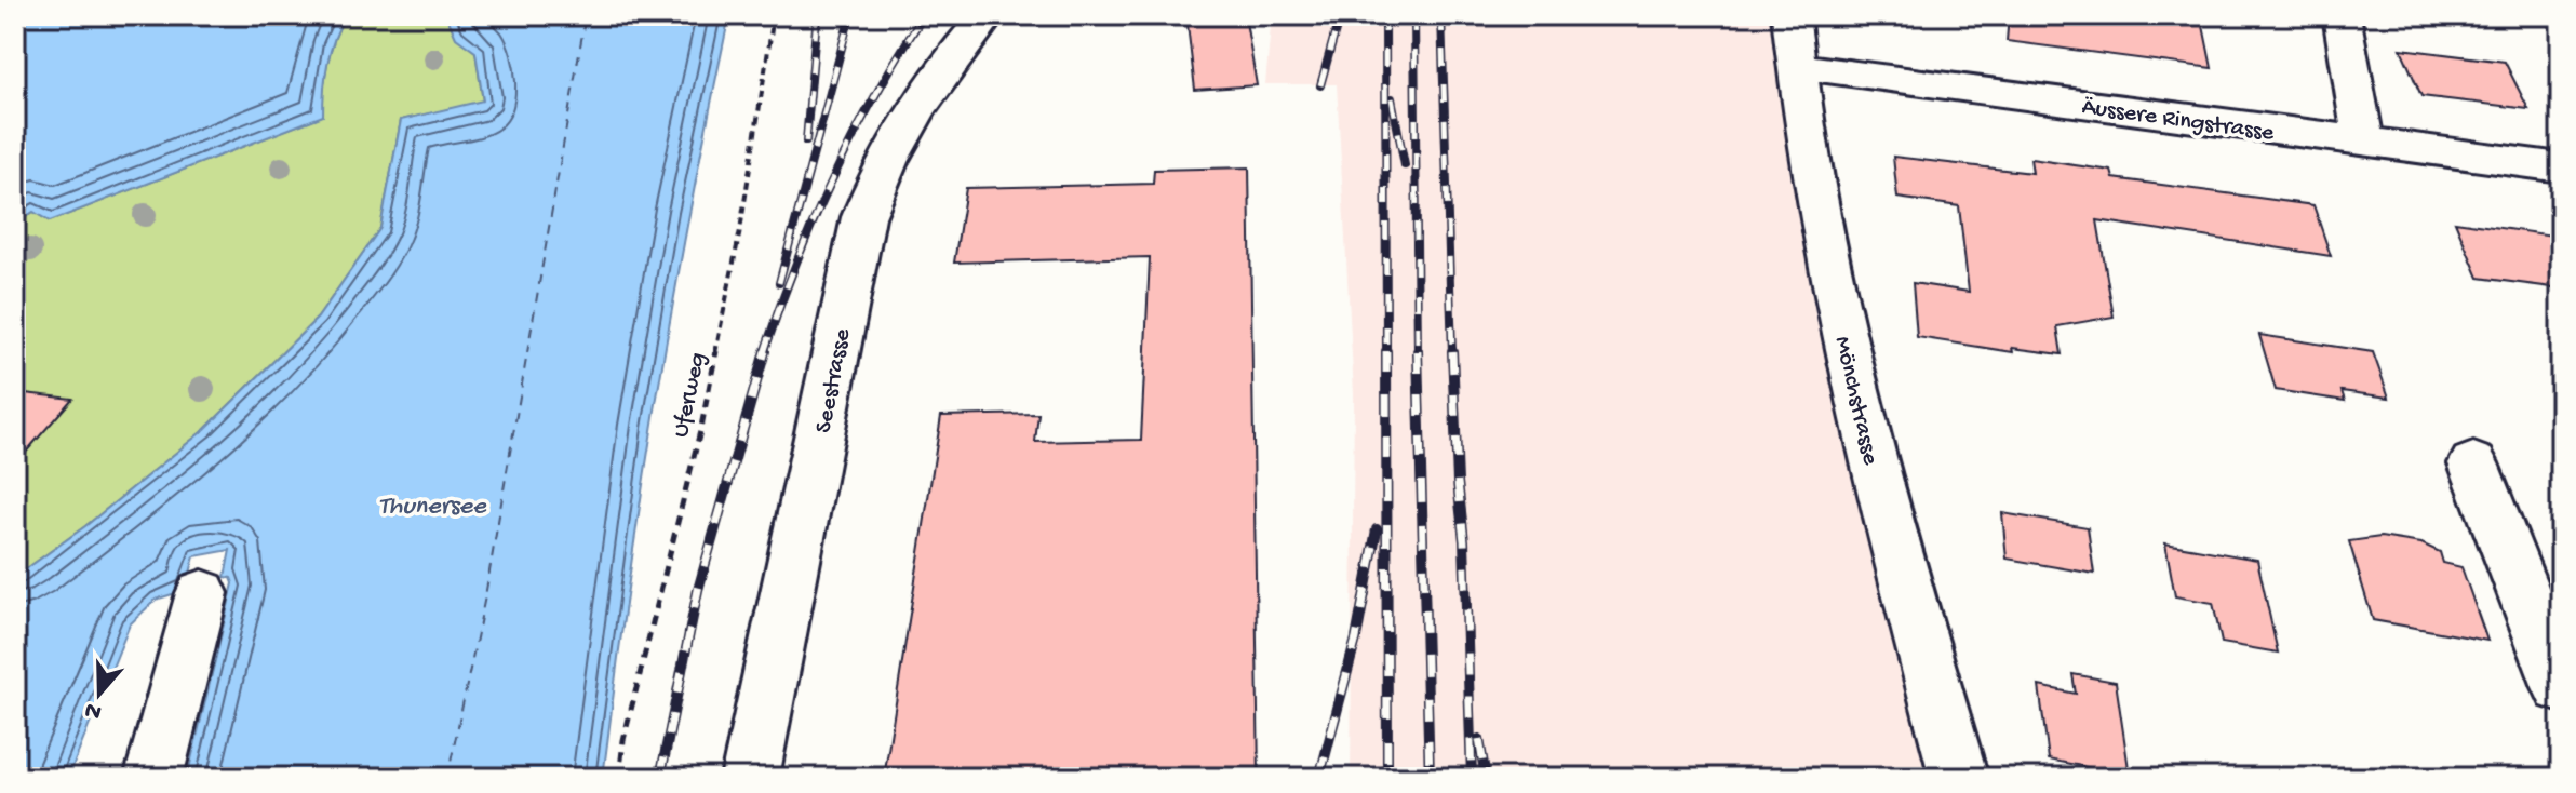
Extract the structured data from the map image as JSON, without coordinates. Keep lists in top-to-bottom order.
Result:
{
  "streets": {
    "street": ["Äussere Ringstrasse", "Seestrasse", "Mönchstrasse"],
    "path": ["Uferweg"]
  },
  "crossings": [
    ["Äussere Ringstrasse", "Mönchstrasse"]
  ],
  "water": ["Thunersee"],
  "north": "bottom"
}
